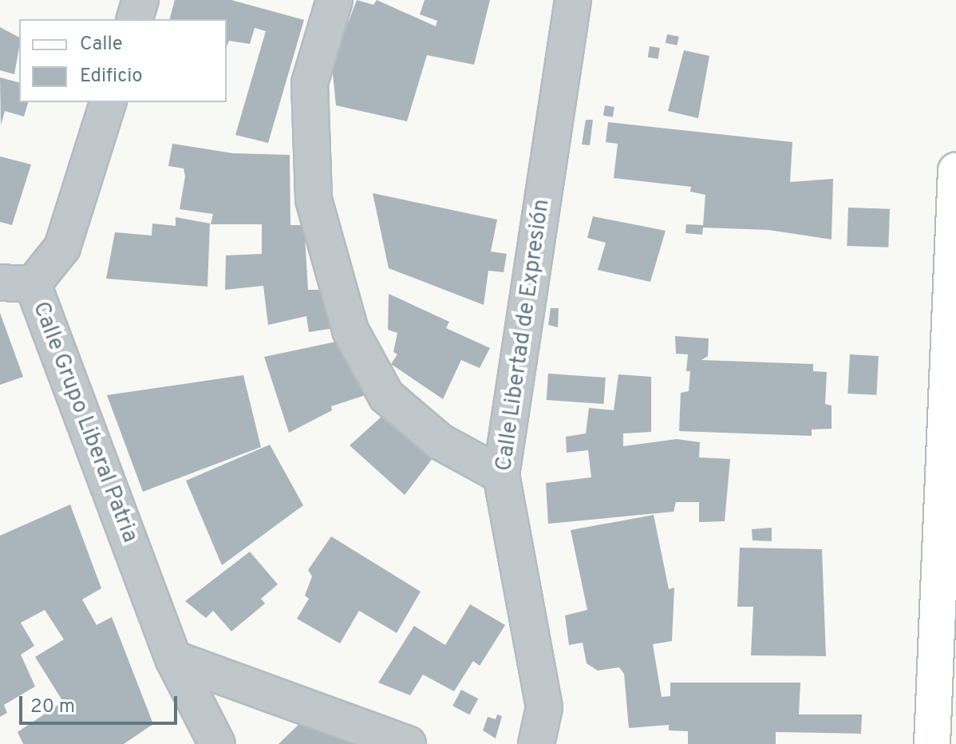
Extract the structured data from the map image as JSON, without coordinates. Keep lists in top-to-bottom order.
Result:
{
  "streets": {
    "street": ["Calle Libertad de Expresión", "Calle Grupo Liberal Patria"]
  },
  "legend": ["Calle", "Edificio"],
  "scale_bar": "20 m"
}
